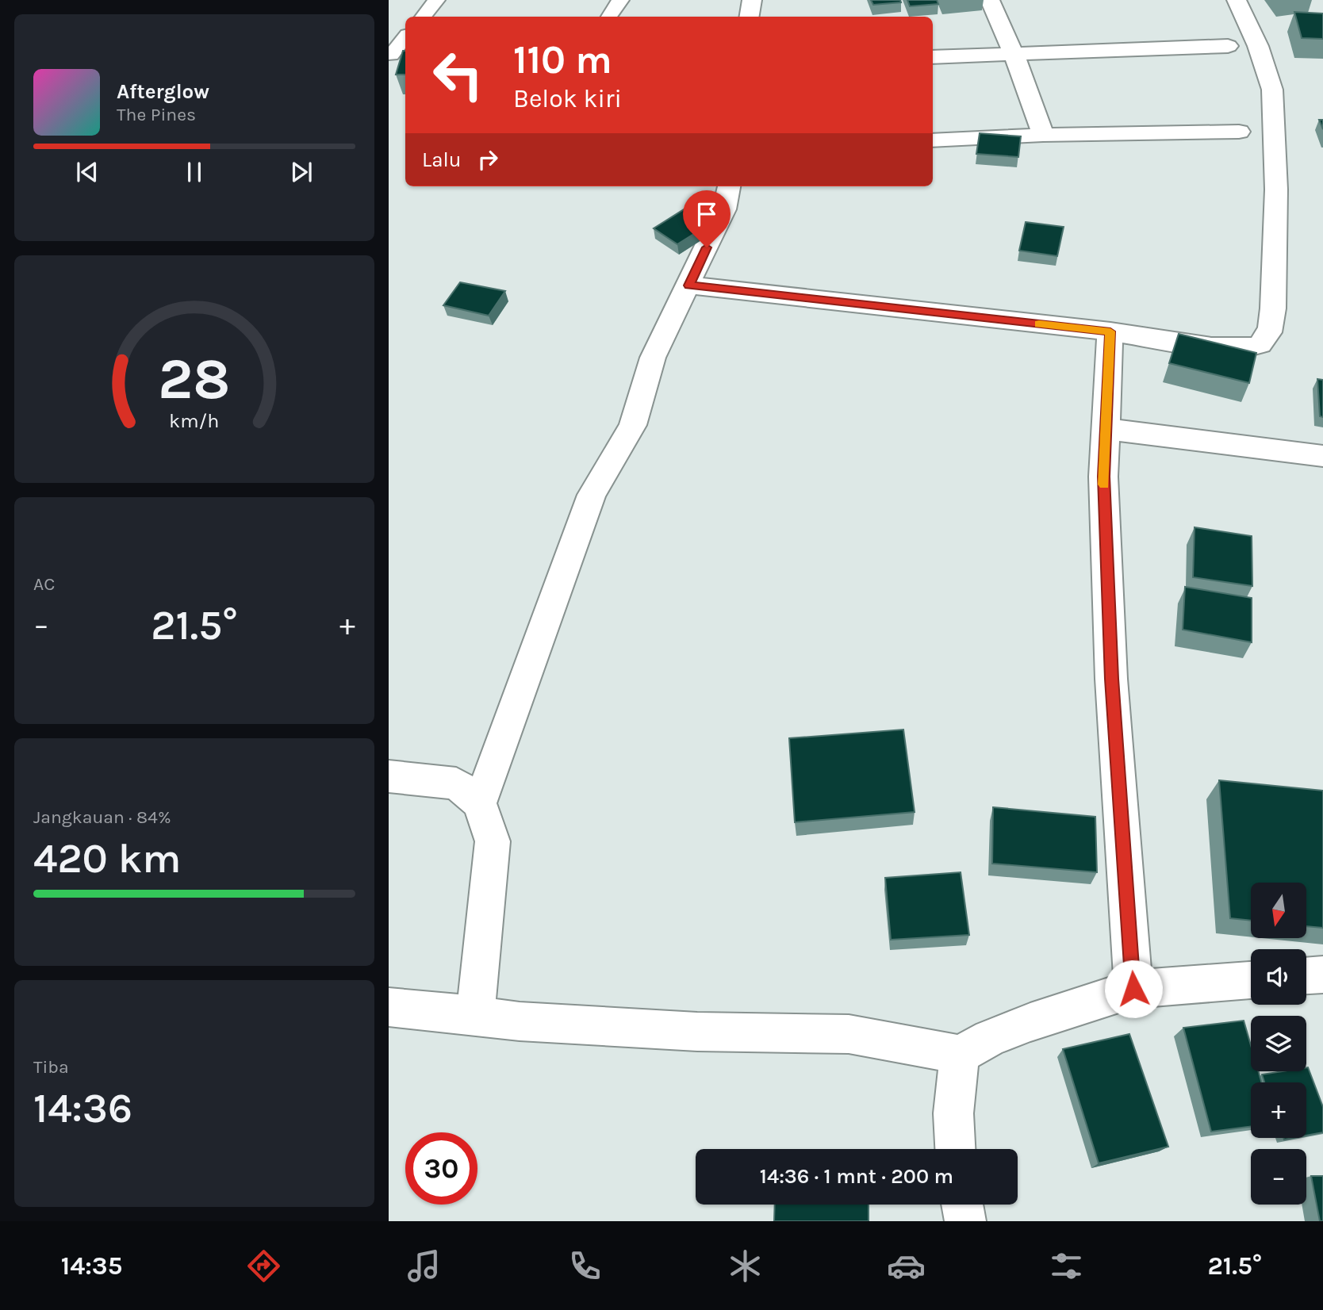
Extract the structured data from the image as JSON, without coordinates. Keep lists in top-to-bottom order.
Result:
{
  "north": "bottom",
  "page": {
    "turn": ["110 m", "Belok kiri"],
    "song": ["Afterglow", "The Pines"],
    "then": "Lalu",
    "tile": [
      "AC",
      ["Jangkauan · 84%", "420 km"],
      ["Tiba", "14:36"]
    ],
    "heat": ["−", "21.5°", "+"],
    "map_buttons": ["+", "−"],
    "limit": "30",
    "trip": "14:36 · 1 mnt · 200 m",
    "tabs": ["14:35", "21.5°"],
    "gauge": ["28", "km/h"]
  }
}
